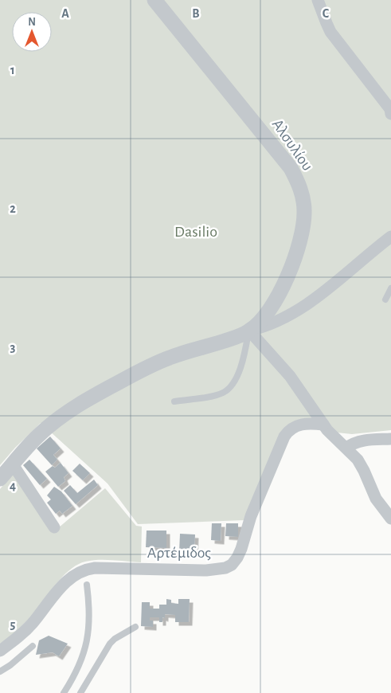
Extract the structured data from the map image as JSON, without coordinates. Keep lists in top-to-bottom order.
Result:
{
  "streets": {
    "street": ["Αλσυλίου", "Αρτέμιδος"]
  },
  "parks": ["Dasilio"],
  "north": "top",
  "grid": {
    "columns": ["A", "B", "C"],
    "rows": [
      "1",
      "2",
      "3",
      "4",
      "5"
    ]
  }
}
